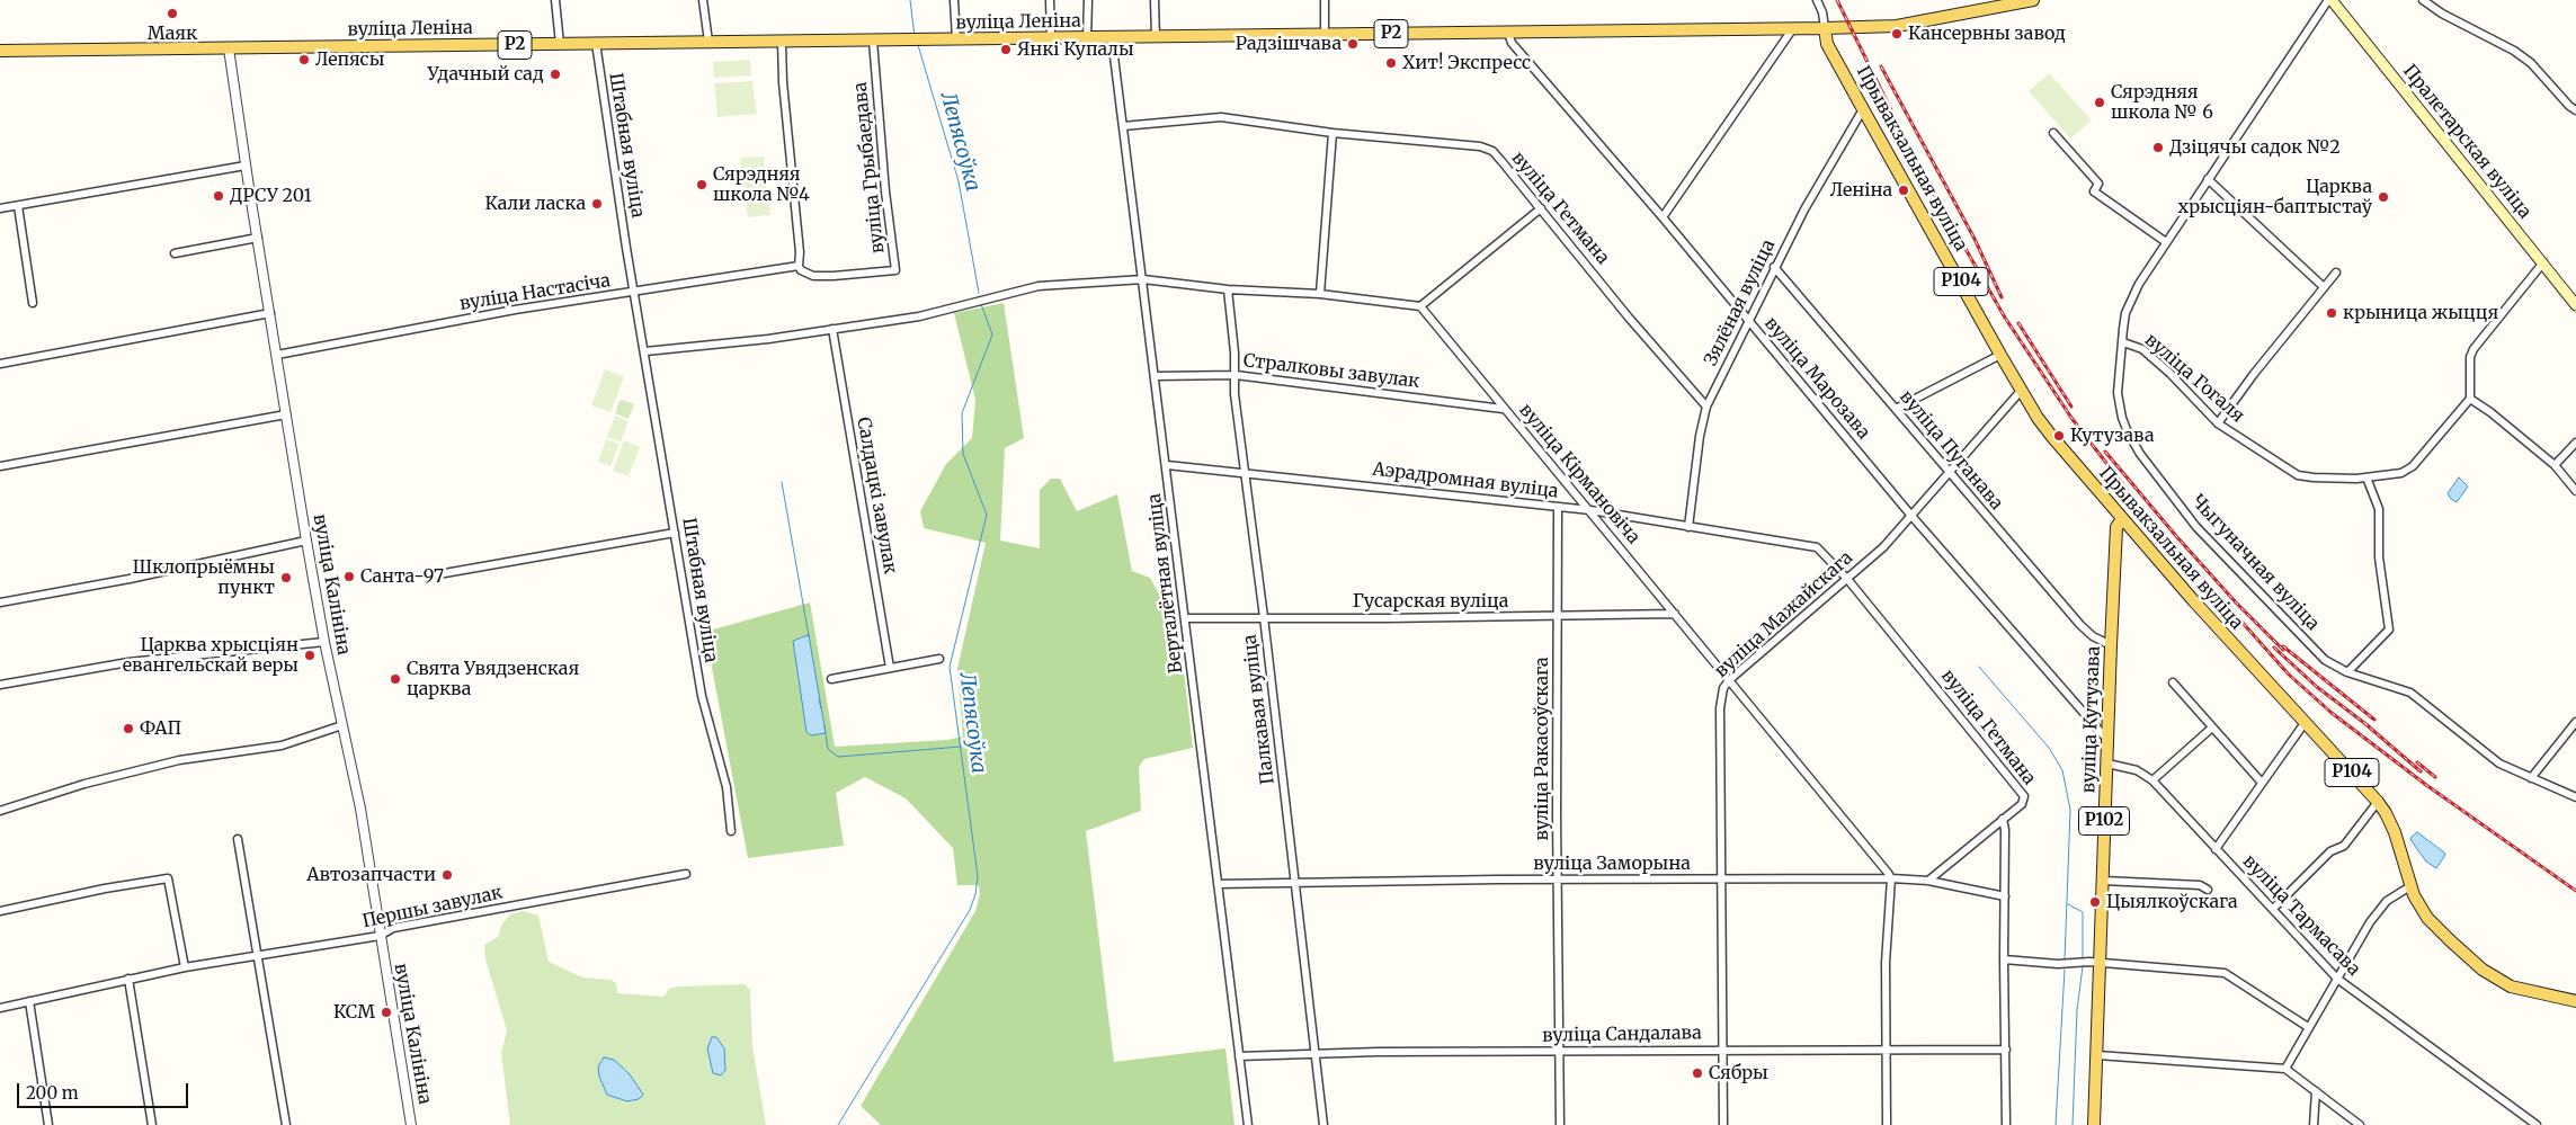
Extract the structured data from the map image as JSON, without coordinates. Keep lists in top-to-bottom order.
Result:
{
  "streets": {
    "main road": [
      "вуліца Леніна",
      "Р2",
      "Пралетарская вуліца",
      "Прывакзальная вуліца",
      "Р104",
      "вуліца Кутузава",
      "Р102"
    ],
    "street": [
      "Штабная вуліца",
      "вуліца Грыбаедава",
      "вуліца Гетмана",
      "вуліца Настасіча",
      "Зялёная вуліца",
      "Стралковы завулак",
      "вуліца Марозава",
      "вуліца Гогаля",
      "вуліца Пуганава",
      "вуліца Кірмановіча",
      "Аэрадромная вуліца",
      "Салдацкі завулак",
      "Чыгуначная вуліца",
      "Верталётная вуліца",
      "вуліца Калініна",
      "Гусарская вуліца",
      "вуліца Мажайскага",
      "Палкавая вуліца",
      "вуліца Ракасоўскага",
      "вуліца Заморына",
      "Першы завулак",
      "вуліца Тармасава",
      "вуліца Сандалава"
    ]
  },
  "crossings": [
    ["вуліца Леніна", "Штабная вуліца"],
    ["вуліца Леніна", "Прывакзальная вуліца"],
    ["вуліца Леніна", "вуліца Грыбаедава"],
    ["вуліца Леніна", "вуліца Марозава"],
    ["вуліца Леніна", "Верталётная вуліца"],
    ["вуліца Леніна", "вуліца Калініна"],
    ["Пралетарская вуліца", "Чыгуначная вуліца"],
    ["Штабная вуліца", "вуліца Настасіча"],
    ["Прывакзальная вуліца", "Зялёная вуліца"],
    ["Прывакзальная вуліца", "вуліца Мажайскага"],
    ["Прывакзальная вуліца", "вуліца Кутузава"],
    ["вуліца Грыбаедава", "вуліца Настасіча"],
    ["вуліца Гетмана", "Зялёная вуліца"],
    ["вуліца Гетмана", "Аэрадромная вуліца"],
    ["вуліца Гетмана", "Верталётная вуліца"],
    ["вуліца Гетмана", "вуліца Мажайскага"],
    ["вуліца Гетмана", "вуліца Заморына"],
    ["вуліца Настасіча", "вуліца Калініна"],
    ["Зялёная вуліца", "вуліца Марозава"],
    ["Зялёная вуліца", "вуліца Пуганава"],
    ["Зялёная вуліца", "Аэрадромная вуліца"],
    ["Стралковы завулак", "вуліца Кірмановіча"],
    ["Стралковы завулак", "Верталётная вуліца"],
    ["Стралковы завулак", "Палкавая вуліца"],
    ["вуліца Марозава", "вуліца Мажайскага"],
    ["вуліца Марозава", "вуліца Кутузава"],
    ["вуліца Гогаля", "Чыгуначная вуліца"],
    ["вуліца Пуганава", "вуліца Мажайскага"],
    ["вуліца Пуганава", "вуліца Кутузава"],
    ["вуліца Кірмановіча", "Аэрадромная вуліца"],
    ["вуліца Кірмановіча", "Гусарская вуліца"],
    ["вуліца Кірмановіча", "вуліца Мажайскага"],
    ["вуліца Кірмановіча", "вуліца Заморына"],
    ["Аэрадромная вуліца", "Верталётная вуліца"],
    ["Аэрадромная вуліца", "вуліца Мажайскага"],
    ["Аэрадромная вуліца", "Палкавая вуліца"],
    ["Аэрадромная вуліца", "вуліца Ракасоўскага"],
    ["Верталётная вуліца", "Гусарская вуліца"],
    ["Верталётная вуліца", "вуліца Заморына"],
    ["Верталётная вуліца", "вуліца Сандалава"],
    ["вуліца Калініна", "Першы завулак"],
    ["Гусарская вуліца", "Палкавая вуліца"],
    ["Гусарская вуліца", "вуліца Ракасоўскага"],
    ["вуліца Мажайскага", "вуліца Заморына"],
    ["вуліца Мажайскага", "вуліца Сандалава"],
    ["Палкавая вуліца", "вуліца Заморына"],
    ["Палкавая вуліца", "вуліца Сандалава"],
    ["вуліца Кутузава", "вуліца Тармасава"],
    ["вуліца Ракасоўскага", "вуліца Заморына"],
    ["вуліца Ракасоўскага", "вуліца Сандалава"]
  ],
  "water": ["Лепясоўка"],
  "places": [
    "Маяк",
    "Кансервны завод",
    "Радзішчава",
    "Янкі Купалы",
    "Лепясы",
    "Хит! Экспресс",
    "Удачный сад",
    "Сярэдняя школа № 6",
    "Дзіцячы садок №2",
    "Сярэдняя школа №4",
    "Леніна",
    "ДРСУ 201",
    "Царква хрысціян-баптыстаў",
    "Кали ласка",
    "крыница жыцця",
    "Кутузава",
    "Санта-97",
    "Шклопрыёмны пункт",
    "Царква хрысціян евангельскай веры",
    "Свята Увядзенская царква",
    "ФАП",
    "Автозапчасти",
    "Цыялкоўскага",
    "КСМ",
    "Сябры"
  ],
  "scale_bar": "200 m"
}
